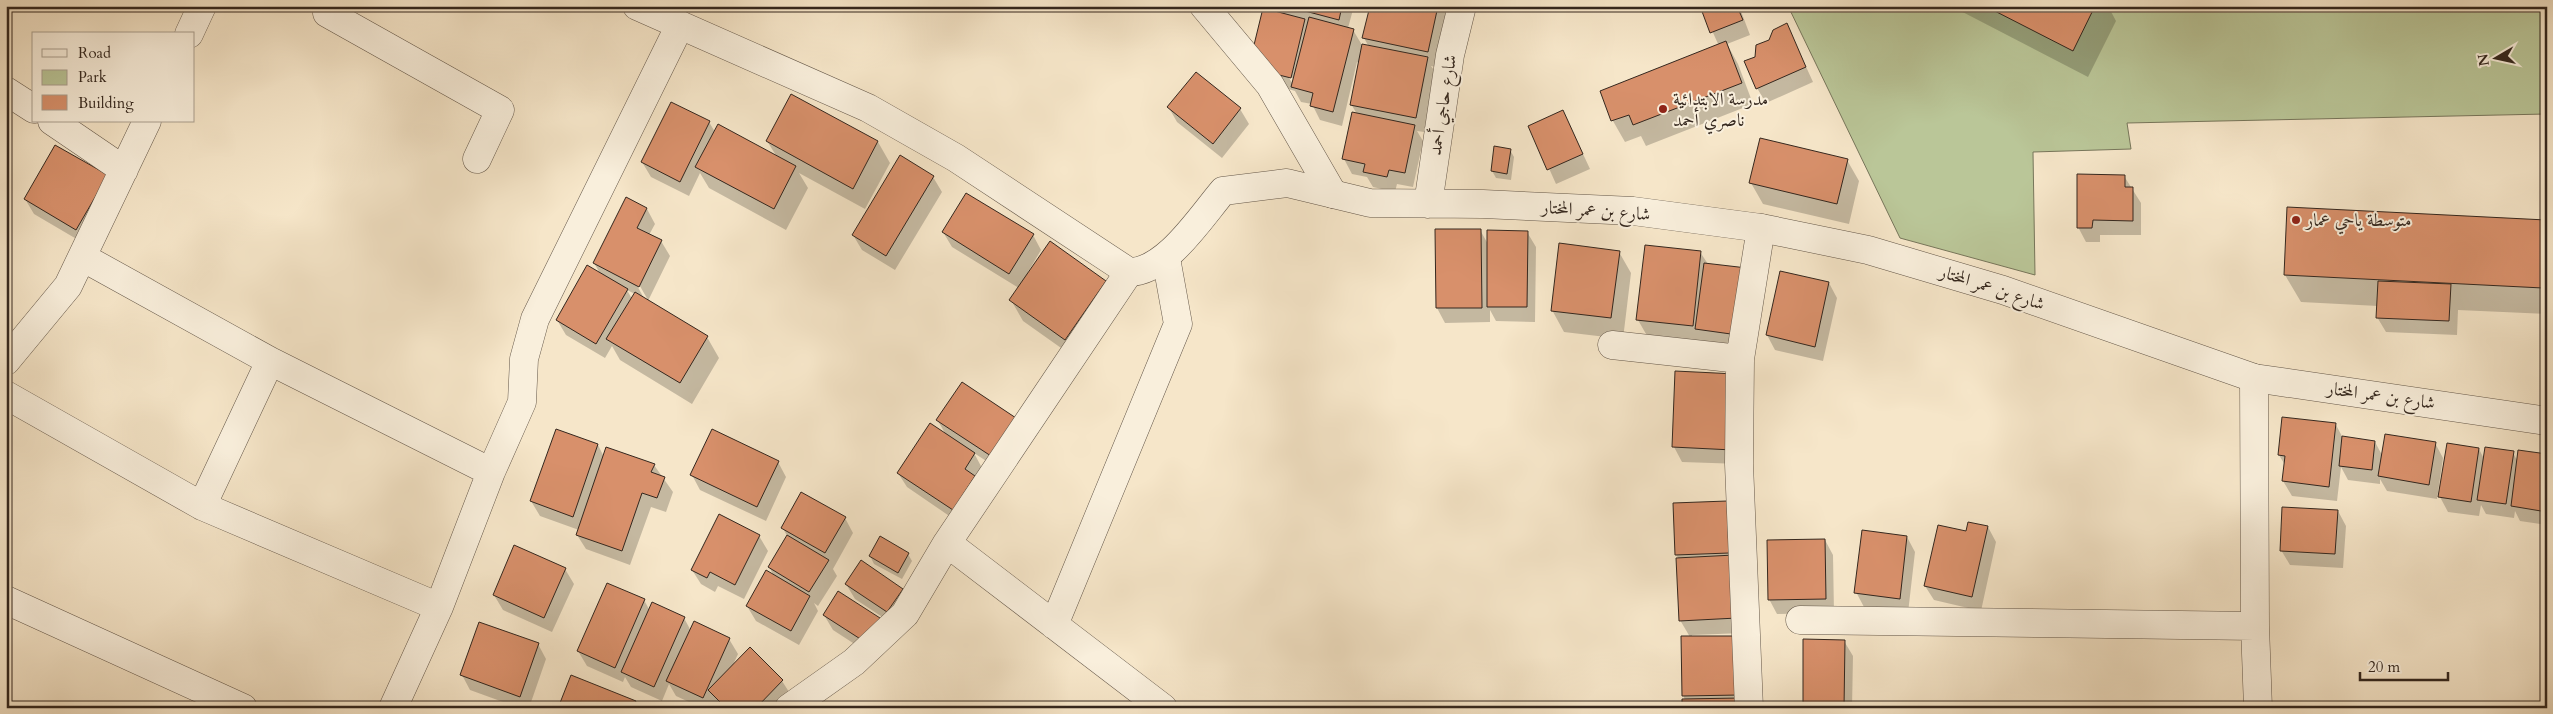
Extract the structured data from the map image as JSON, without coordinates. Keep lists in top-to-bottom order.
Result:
{
  "streets": {
    "street": ["شارع حاجي أحمد", "شارع بن عمر المختار"]
  },
  "crossings": [
    ["شارع حاجي أحمد", "شارع بن عمر المختار"]
  ],
  "places": ["مدرسة الابتدائية ناصري أحمد", "متوسطة ياحي عمار"],
  "legend": ["Road", "Park", "Building"],
  "scale_bar": "20 m",
  "north": "left"
}
